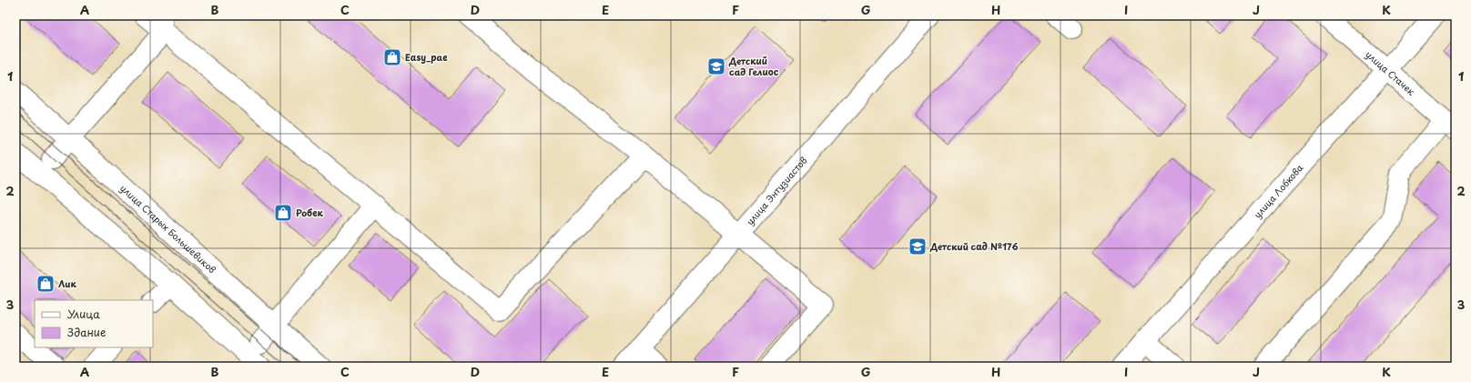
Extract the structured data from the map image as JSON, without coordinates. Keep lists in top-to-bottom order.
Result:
{
  "streets": {
    "street": [
      "улица Стачек",
      "улица Энтузиастов",
      "улица Лобкова",
      "улица Старых Большевиков"
    ]
  },
  "crossings": [
    ["улица Стачек", "улица Лобкова"]
  ],
  "places": {
    "shop": ["Easy_pae", "Робек", "Лик"],
    "school or university": ["Детский сад Гелиос", "Детский сад №176"]
  },
  "legend": ["Улица", "Здание"],
  "grid": {
    "columns": [
      "A",
      "B",
      "C",
      "D",
      "E",
      "F",
      "G",
      "H",
      "I",
      "J",
      "K"
    ],
    "rows": ["1", "2", "3"]
  }
}
